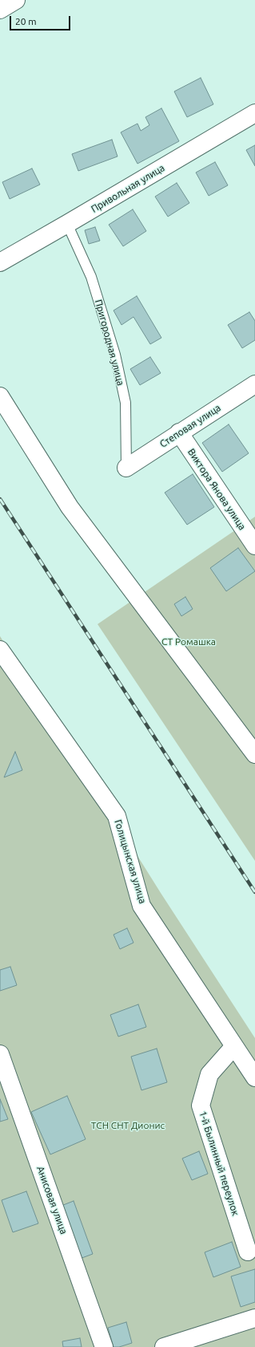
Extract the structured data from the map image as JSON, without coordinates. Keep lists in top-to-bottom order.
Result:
{
  "streets": {
    "street": [
      "Привольная улица",
      "Степовая улица",
      "Виктора Янова улица",
      "Голицынская улица",
      "1-й Былинный переулок",
      "Анисовая улица"
    ],
    "lane": ["Пригородная улица"]
  },
  "crossings": [
    ["Привольная улица", "Пригородная улица"],
    ["Пригородная улица", "Степовая улица"],
    ["Степовая улица", "Виктора Янова улица"],
    ["Голицынская улица", "1-й Былинный переулок"]
  ],
  "parks": ["СТ Ромашка", "ТСН СНТ Дионис"],
  "scale_bar": "20 m"
}
